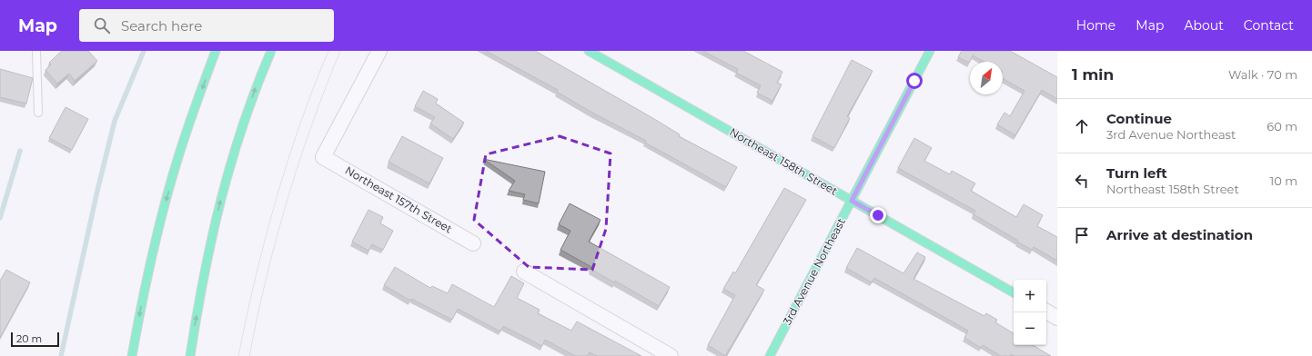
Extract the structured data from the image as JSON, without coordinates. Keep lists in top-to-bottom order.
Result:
{
  "streets": {
    "main road": ["Northeast 158th Street", "3rd Avenue Northeast"],
    "street": ["Northeast 157th Street"]
  },
  "crossings": [
    ["Northeast 158th Street", "3rd Avenue Northeast"]
  ],
  "scale_bar": "20 m",
  "north": "top right",
  "page": {
    "header": "Map",
    "search": "Search here",
    "nav": [
      "Home",
      "Map",
      "About",
      "Contact"
    ],
    "heading": ["1 min", "Walk · 70 m"],
    "list": [
      ["Continue", "3rd Avenue Northeast", "60 m"],
      ["Turn left", "Northeast 158th Street", "10 m"],
      "Arrive at destination"
    ],
    "map_buttons": ["+", "−"],
    "scale": "20 m"
  }
}
